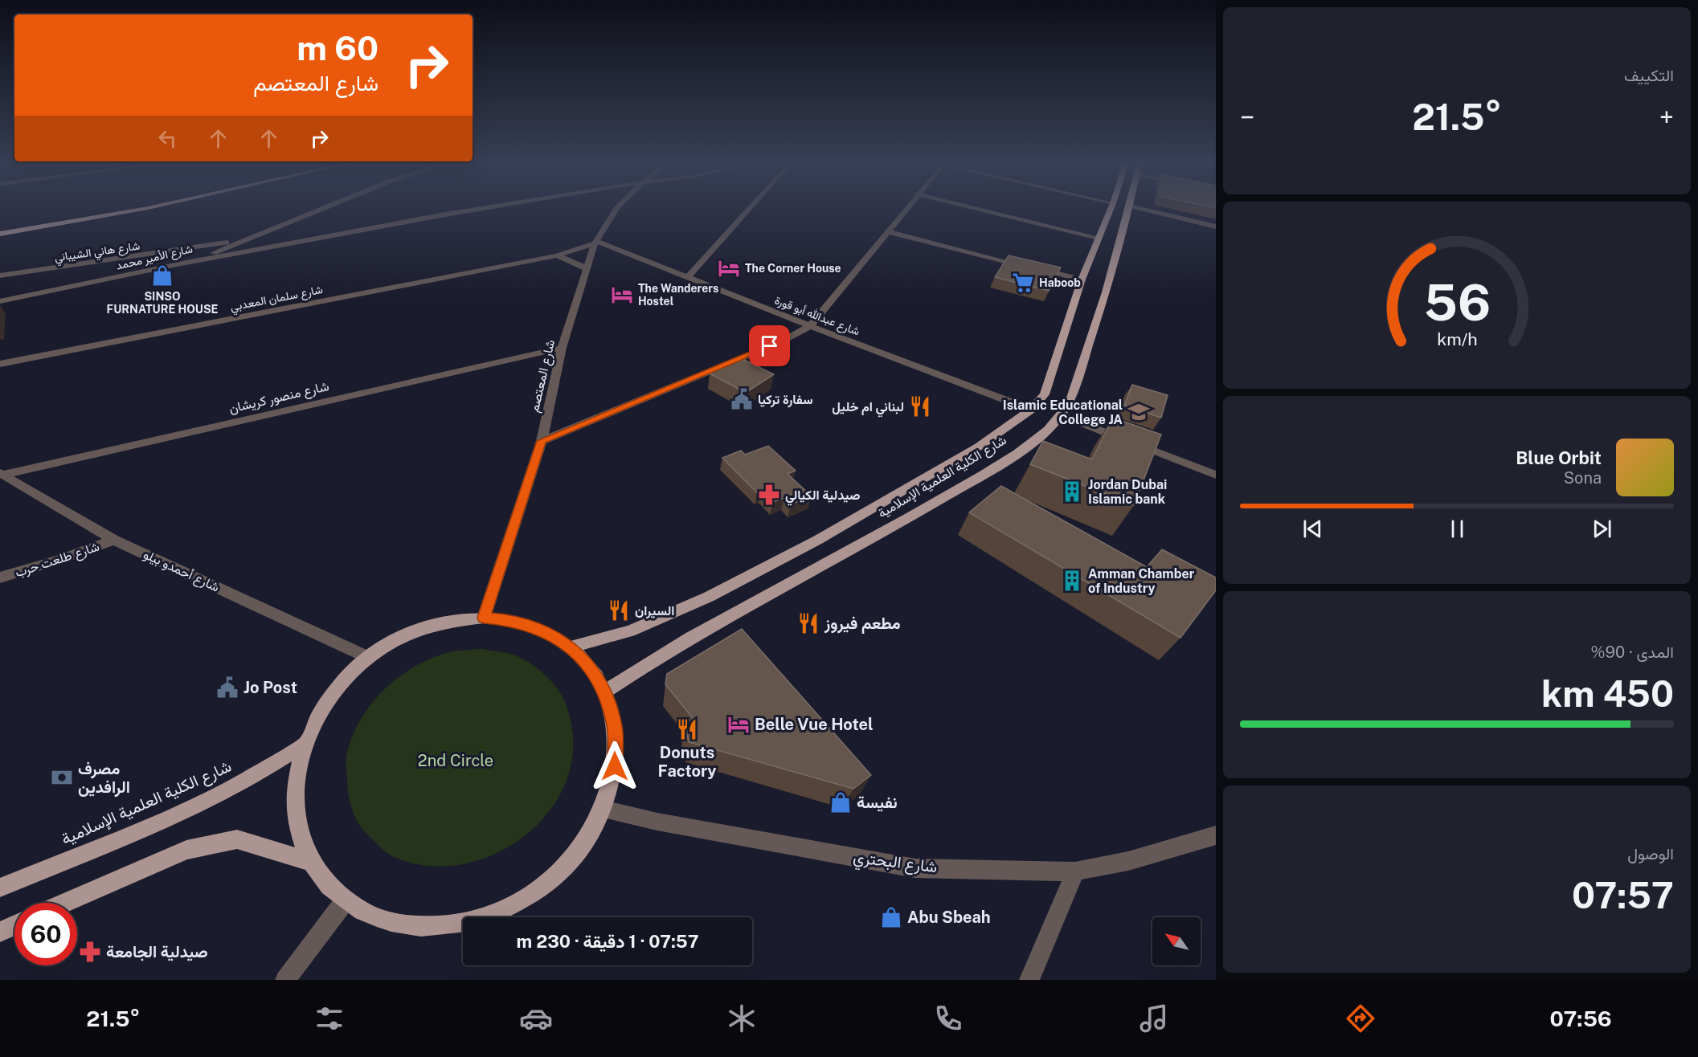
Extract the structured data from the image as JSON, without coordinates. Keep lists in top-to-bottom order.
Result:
{
  "streets": {
    "main road": ["شارع الكلية العلمية الإسلامية"],
    "street": [
      "شارع هاني الشيباني",
      "شارع الأمير محمد",
      "شارع سلمان المعدبي",
      "شارع عبدالله أبو قورة",
      "شارع المعتصم",
      "شارع منصور كريشان",
      "شارع طلعت حرب",
      "شارع أحمدو بيلو",
      "شارع البحتري"
    ]
  },
  "crossings": [
    ["شارع هاني الشيباني", "شارع الأمير محمد"],
    ["شارع سلمان المعدبي", "شارع عبدالله أبو قورة"],
    ["شارع سلمان المعدبي", "شارع المعتصم"],
    ["شارع عبدالله أبو قورة", "شارع المعتصم"],
    ["شارع عبدالله أبو قورة", "شارع الكلية العلمية الإسلامية"],
    ["شارع المعتصم", "شارع منصور كريشان"],
    ["شارع منصور كريشان", "شارع أحمدو بيلو"],
    ["شارع طلعت حرب", "شارع أحمدو بيلو"]
  ],
  "parks": ["2nd Circle"],
  "places": {
    "hotel": ["The Corner House", "The Wanderers Hostel", "Belle Vue Hotel"],
    "shop": ["SINSO FURNATURE HOUSE", "نفيسة", "Abu Sbeah"],
    "supermarket": ["Haboob"],
    "public building": ["سفارة تركيا", "Jo Post"],
    "restaurant": [
      "لبناني ام خليل",
      "السيران",
      "مطعم فيروز",
      "Donuts Factory"
    ],
    "school or university": ["Islamic Educational College JA"],
    "building": ["Jordan Dubai Islamic bank", "Amman Chamber of Industry"],
    "pharmacy": ["صيدلية الكيالي", "صيدلية الجامعة"],
    "bank": ["مصرف الرافدين"]
  },
  "north": "top left",
  "page": {
    "tile": [
      "التكييف",
      ["المدى · 90%", "450 km"],
      ["الوصول", "07:57"]
    ],
    "turn": ["60 m", "شارع المعتصم"],
    "heat": ["−", "21.5°", "+"],
    "song": ["Blue Orbit", "Sona"],
    "limit": "60",
    "trip": "07:57 · 1 دقيقة · 230 m",
    "tabs": ["07:56", "21.5°"],
    "gauge": ["56", "km/h"]
  }
}
